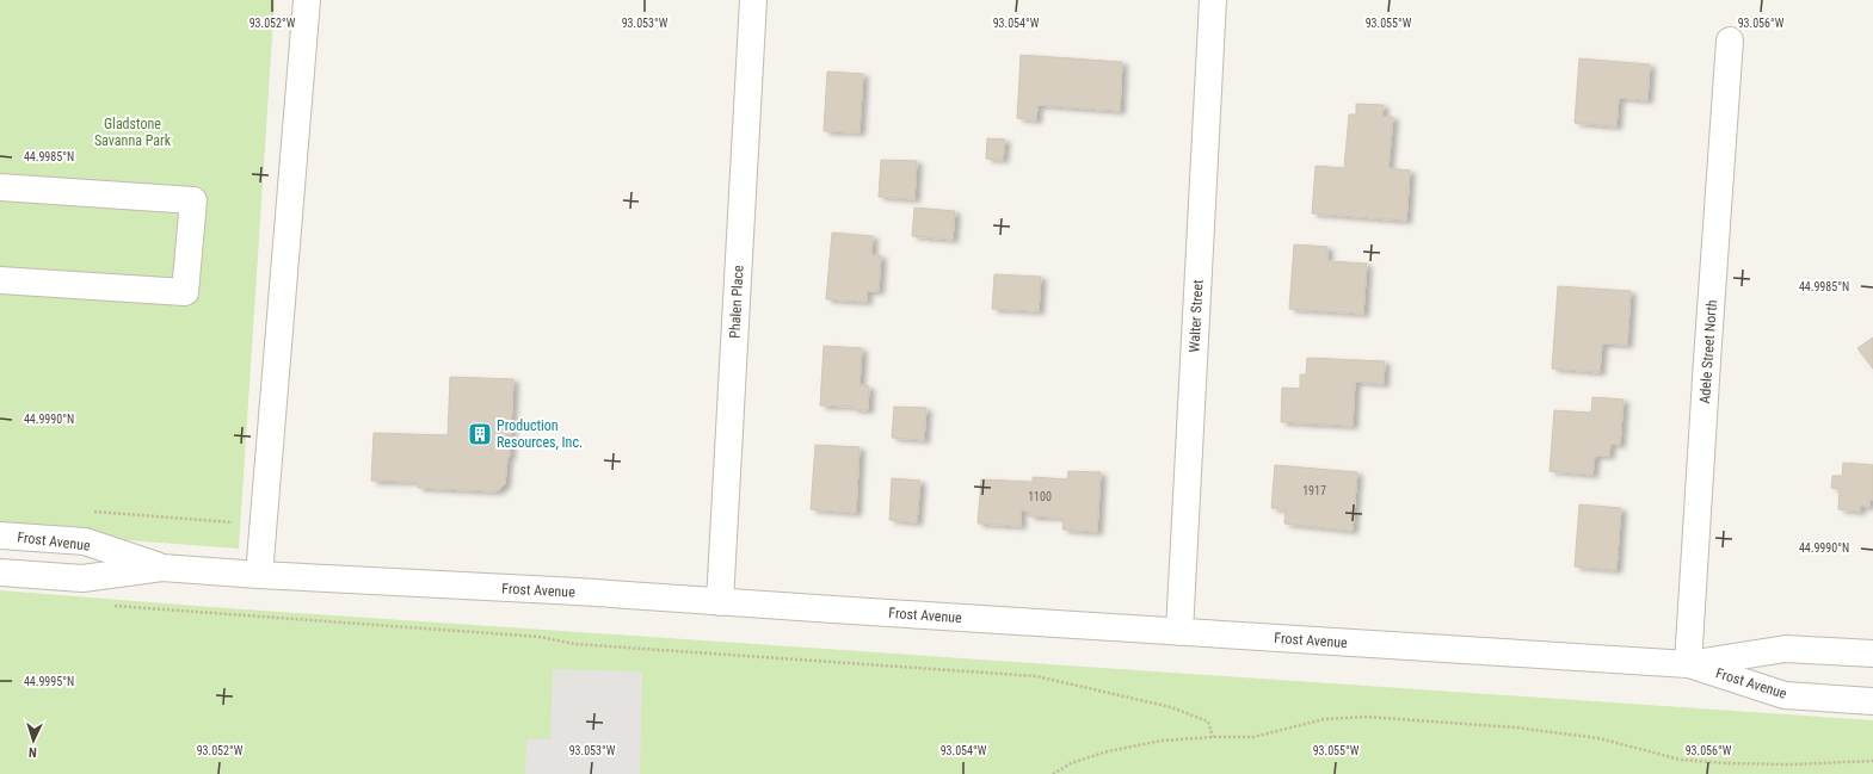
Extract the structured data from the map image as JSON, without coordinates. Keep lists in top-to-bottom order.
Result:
{
  "streets": {
    "street": [
      "Phalen Place",
      "Walter Street",
      "Adele Street North",
      "Frost Avenue"
    ]
  },
  "crossings": [
    ["Phalen Place", "Frost Avenue"],
    ["Walter Street", "Frost Avenue"],
    ["Adele Street North", "Frost Avenue"]
  ],
  "parks": ["Gladstone Savanna Park"],
  "places": {
    "building": ["Production Resources, Inc."]
  },
  "house_numbers": ["1917", "1100"],
  "north": "bottom",
  "coordinates": [
    "93.052°W",
    "93.053°W",
    "93.054°W",
    "93.055°W",
    "93.056°W",
    "44.9985°N",
    "44.9990°N",
    "44.9995°N"
  ]
}
